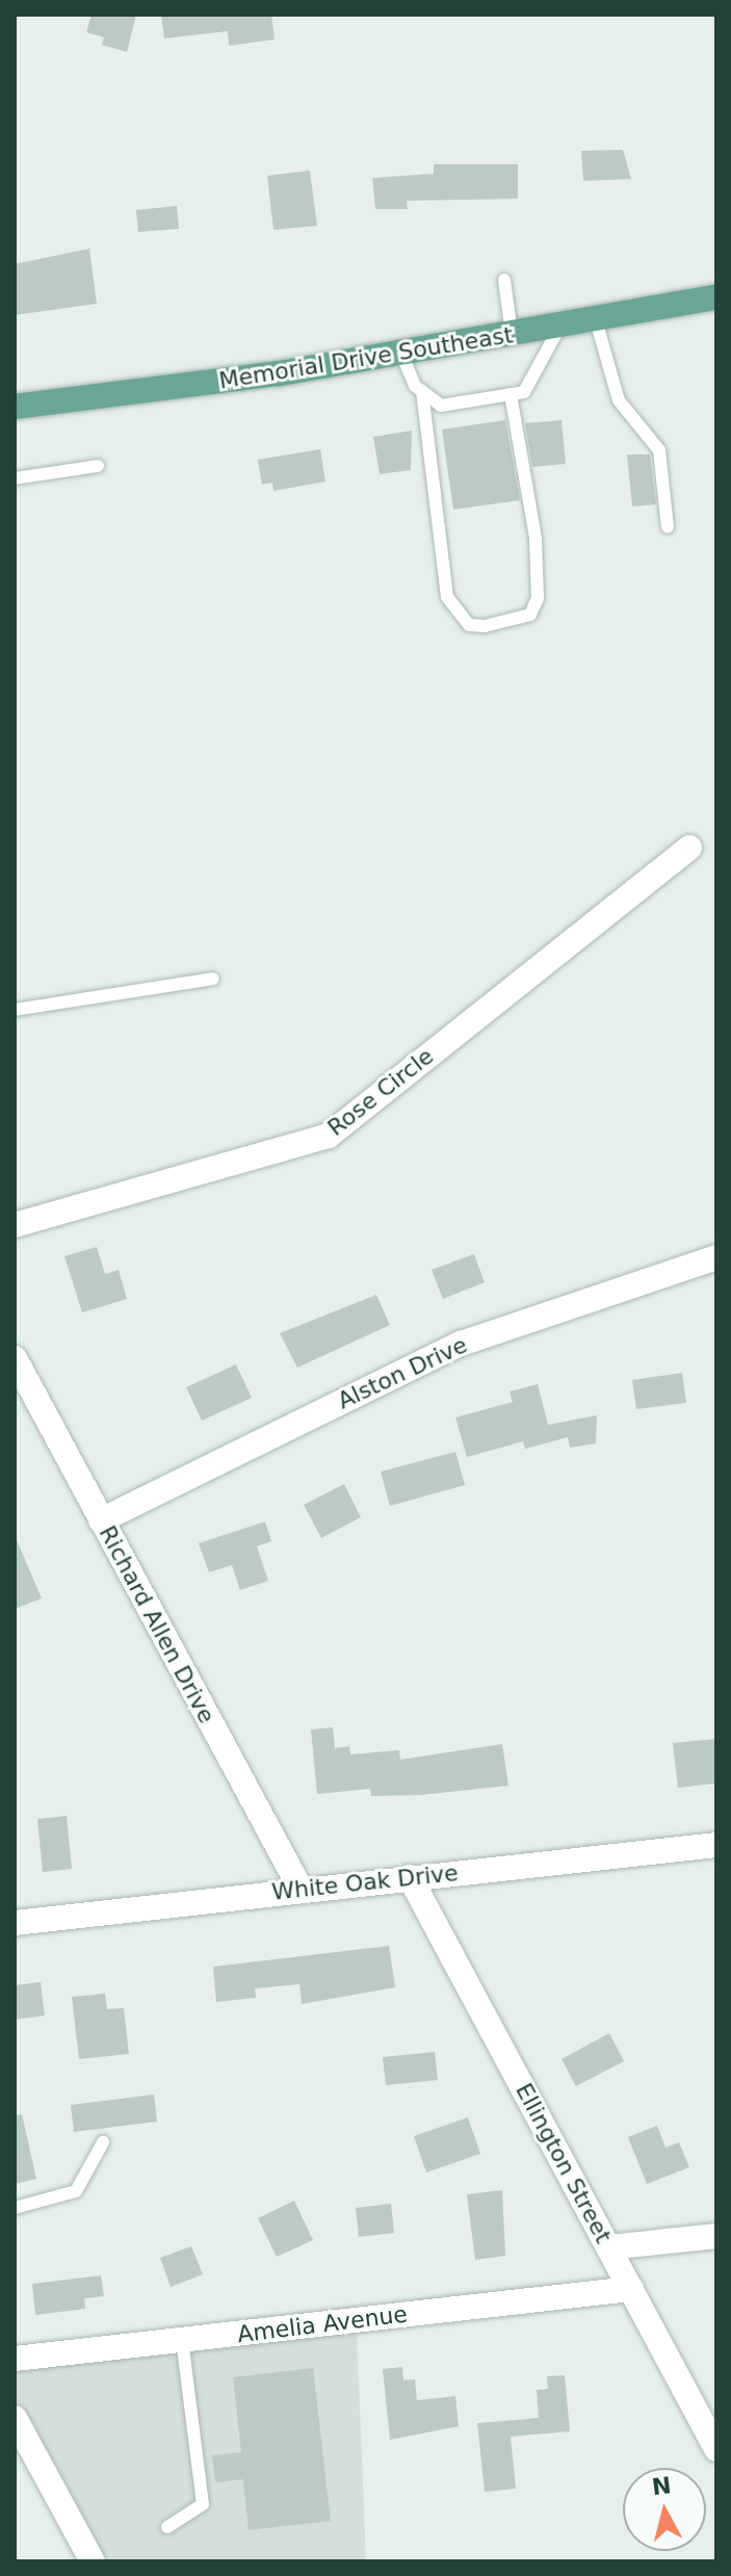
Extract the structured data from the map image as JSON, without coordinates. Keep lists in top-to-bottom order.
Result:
{
  "streets": {
    "main road": ["Memorial Drive Southeast"],
    "street": [
      "Rose Circle",
      "Alston Drive",
      "Richard Allen Drive",
      "White Oak Drive",
      "Ellington Street",
      "Amelia Avenue"
    ]
  },
  "crossings": [
    ["Alston Drive", "Richard Allen Drive"],
    ["Richard Allen Drive", "White Oak Drive"],
    ["White Oak Drive", "Ellington Street"],
    ["Ellington Street", "Amelia Avenue"]
  ],
  "north": "top"
}
